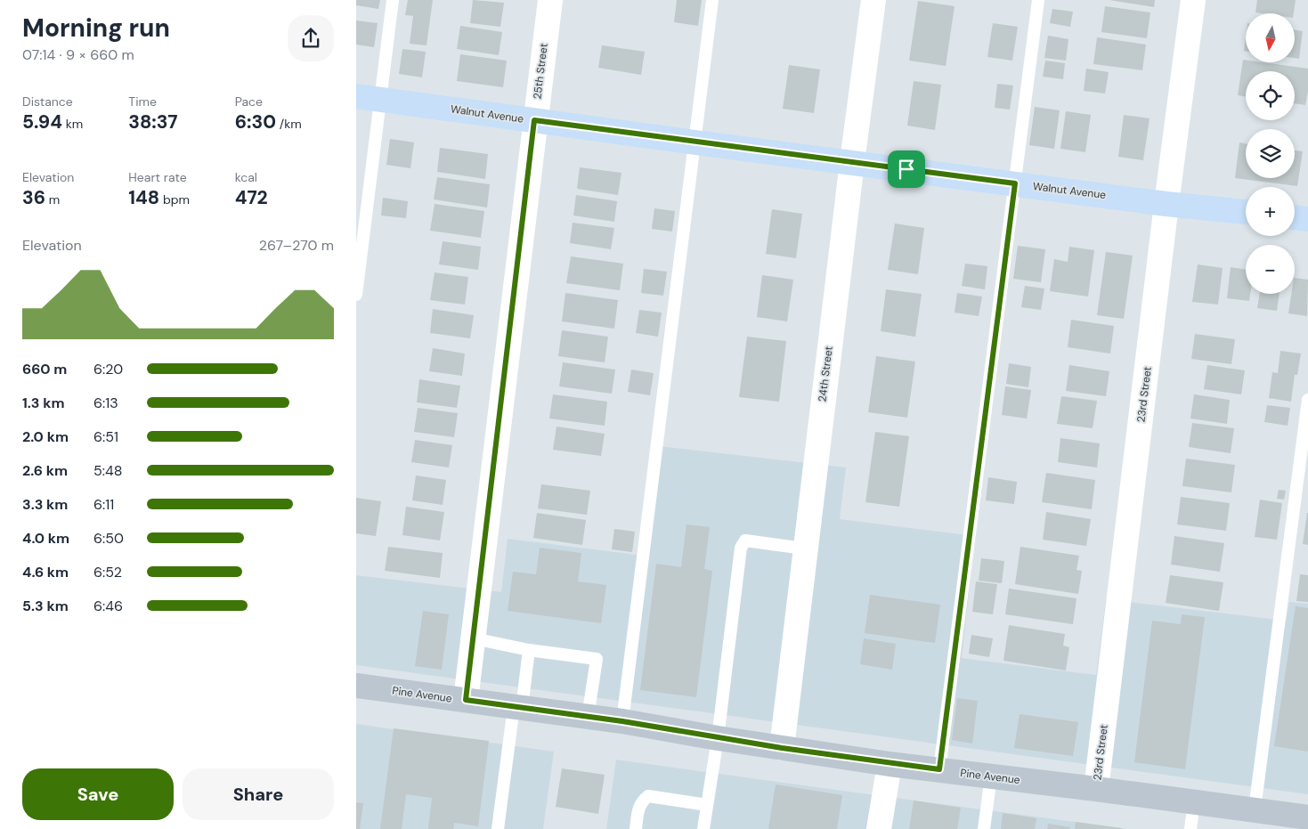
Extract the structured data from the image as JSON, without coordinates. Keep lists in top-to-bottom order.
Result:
{
  "streets": {
    "main road": ["Walnut Avenue", "Pine Avenue"],
    "street": ["25th Street", "24th Street", "23rd Street"]
  },
  "crossings": [
    ["25th Street", "Walnut Avenue"],
    ["25th Street", "Pine Avenue"],
    ["Walnut Avenue", "24th Street"],
    ["Walnut Avenue", "23rd Street"],
    ["24th Street", "Pine Avenue"],
    ["23rd Street", "Pine Avenue"]
  ],
  "north": "bottom",
  "page": {
    "heading": ["Morning run", "07:14 · 9 × 660 m"],
    "map_buttons": ["+", "−"],
    "stats": [
      ["Distance", "5.94 km"],
      ["Time", "38:37"],
      ["Pace", "6:30 /km"],
      ["Elevation", "36 m"],
      ["Heart rate", "148 bpm"],
      ["kcal", "472"]
    ],
    "chart": ["Elevation", "267–270 m"],
    "list": [
      {
        "name": "660 m",
        "note": "6:20"
      },
      {
        "name": "1.3 km",
        "note": "6:13"
      },
      {
        "name": "2.0 km",
        "note": "6:51"
      },
      {
        "name": "2.6 km",
        "note": "5:48"
      },
      {
        "name": "3.3 km",
        "note": "6:11"
      },
      {
        "name": "4.0 km",
        "note": "6:50"
      },
      {
        "name": "4.6 km",
        "note": "6:52"
      },
      {
        "name": "5.3 km",
        "note": "6:46"
      }
    ],
    "buttons": ["Save", "Share"]
  }
}
